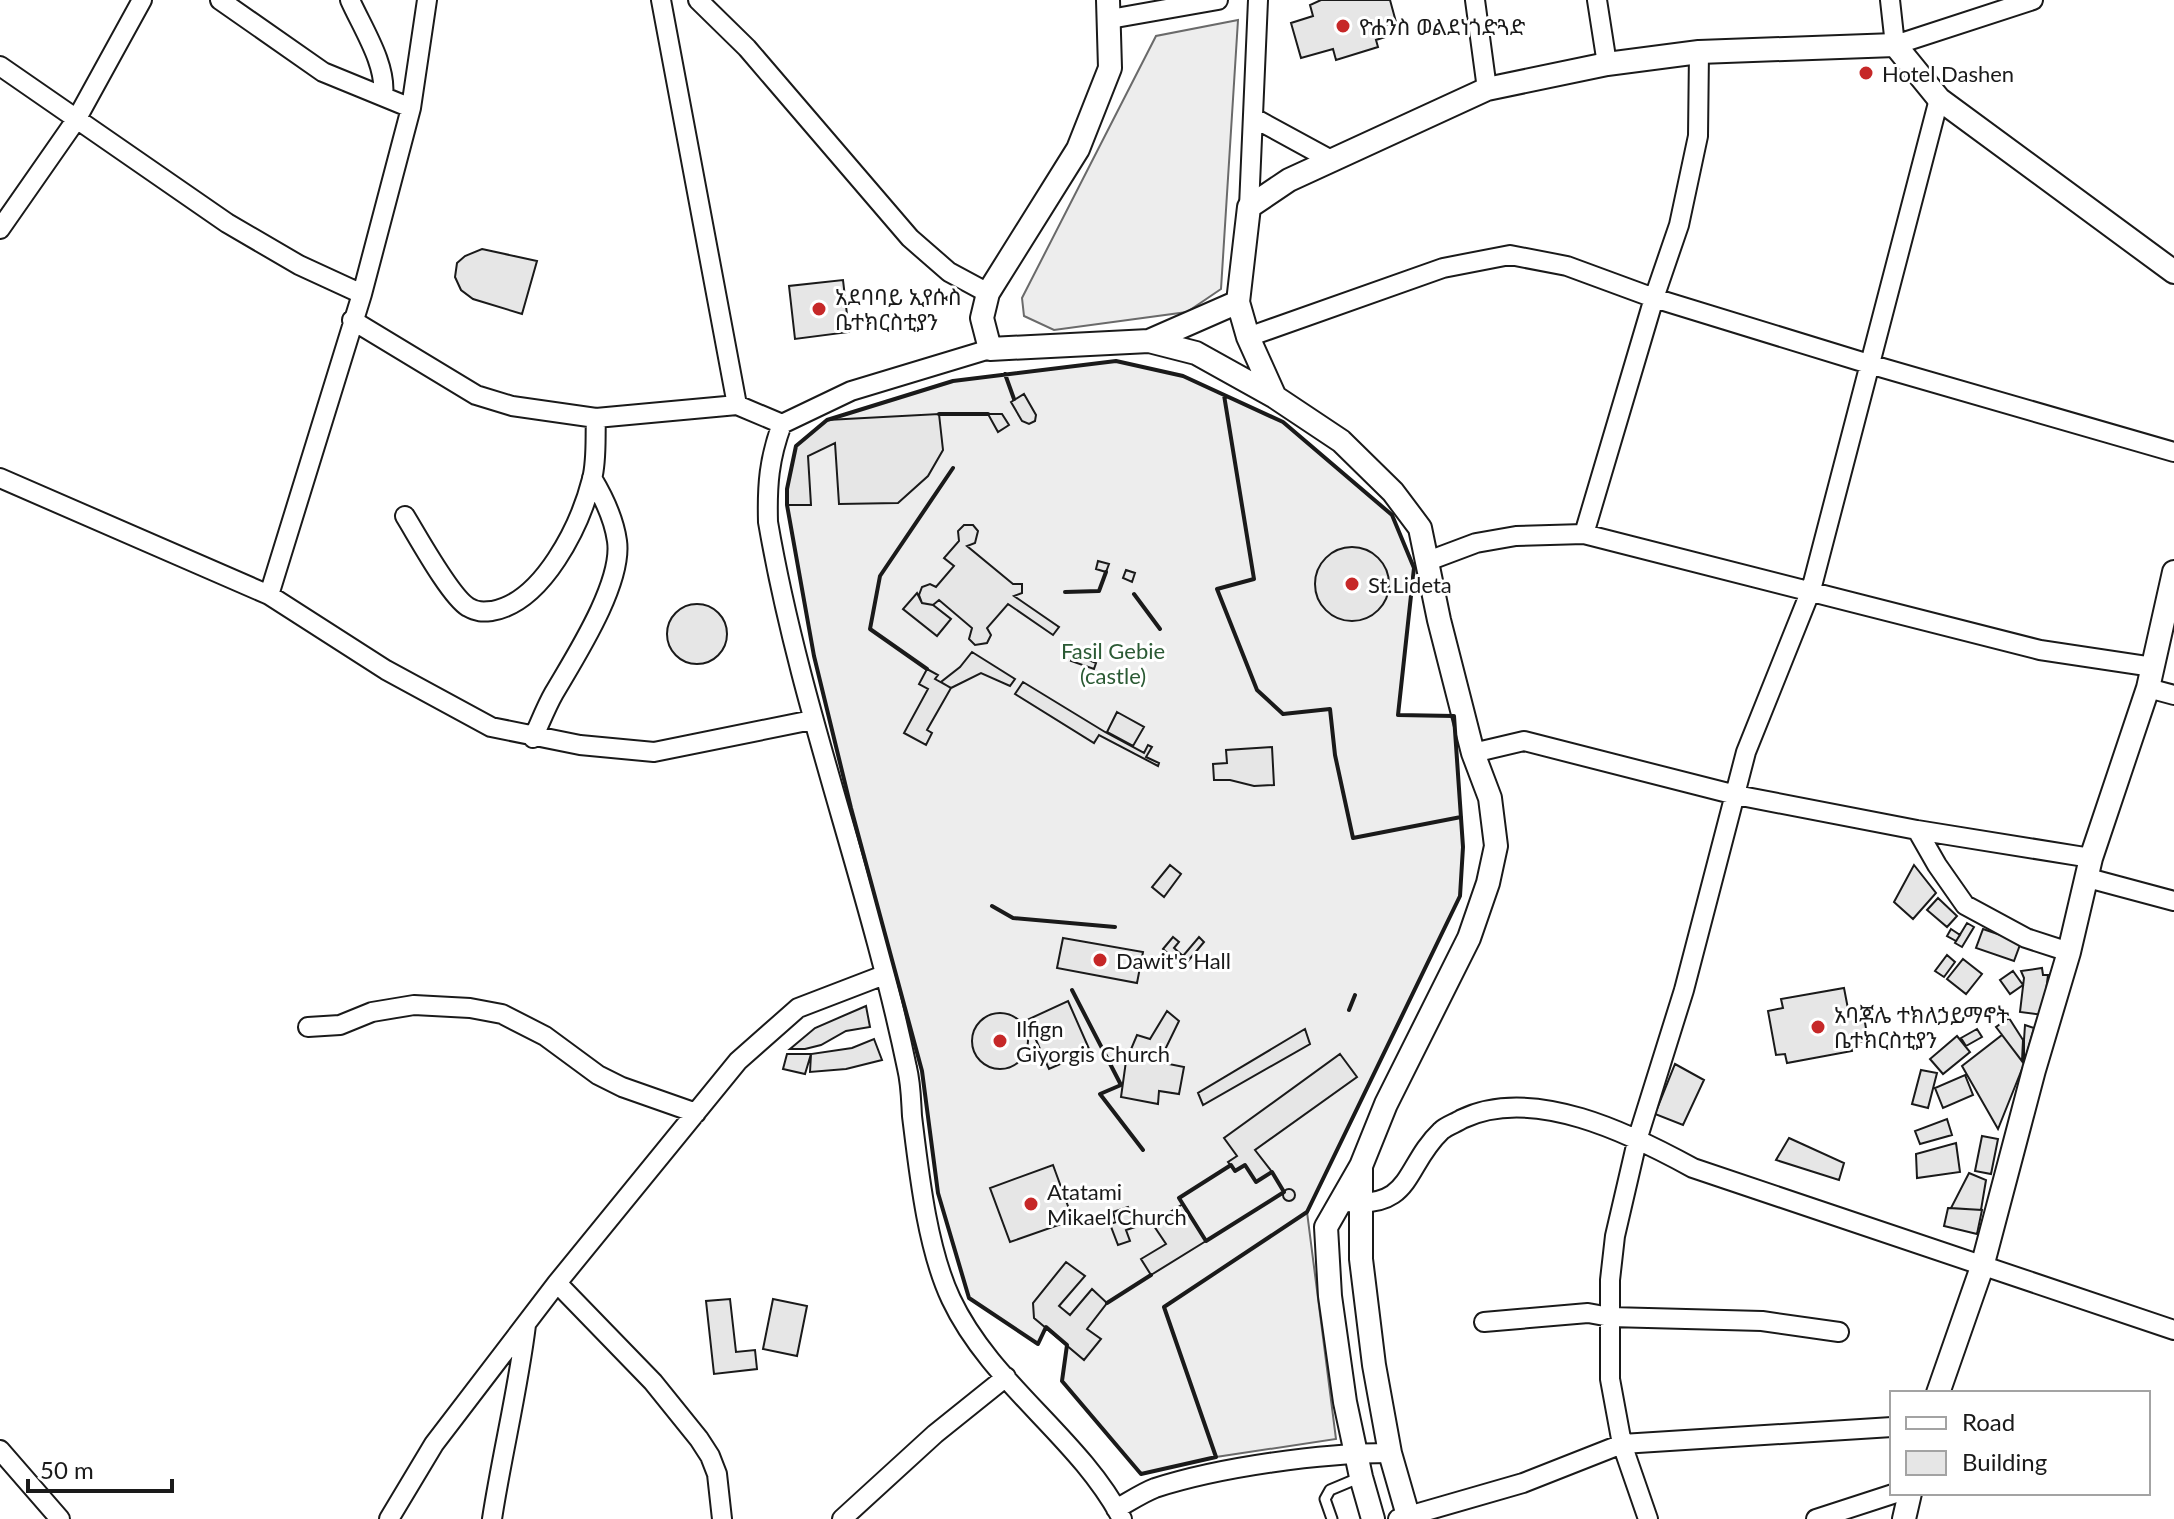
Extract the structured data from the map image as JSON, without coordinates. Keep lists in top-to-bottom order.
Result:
{
  "parks": ["Fasil Gebie (castle)"],
  "places": [
    "ዮሐንስ ወልደነጎድጓድ",
    "Hotel Dashen",
    "አደባባይ ኢየሱስ ቤተክርስቲያን",
    "St.Lideta",
    "Dawit's Hall",
    "አባጃሌ ተክለኃይማኖት ቤተክርስቲያን",
    "Ilfign Giyorgis Church",
    "Atatami Mikael Church"
  ],
  "legend": ["Road", "Building"],
  "scale_bar": "50 m"
}
